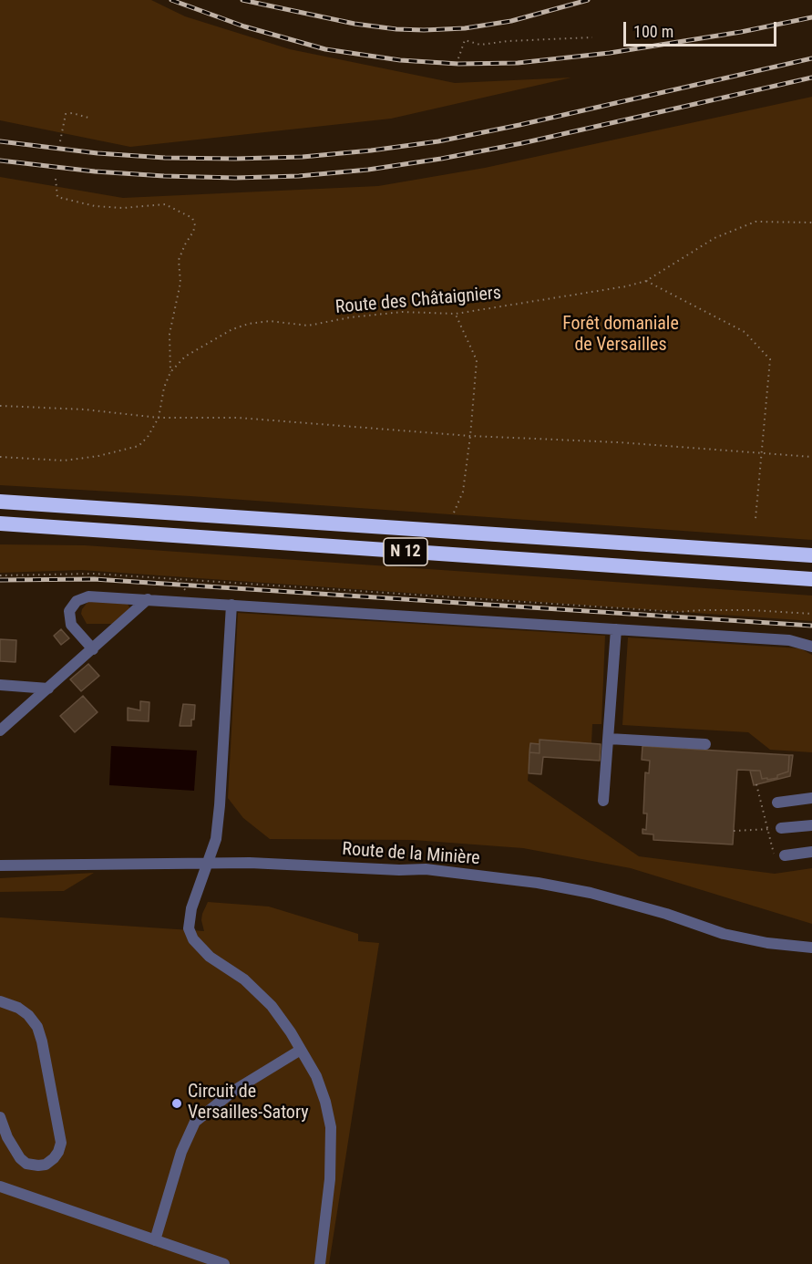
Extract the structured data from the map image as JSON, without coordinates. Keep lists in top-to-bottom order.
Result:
{
  "streets": {
    "highway": ["N 12"],
    "street": ["Route de la Minière"],
    "path": ["Route des Châtaigniers"]
  },
  "parks": ["Forêt domaniale de Versailles"],
  "places": ["Circuit de Versailles-Satory"],
  "scale_bar": "100 m"
}
